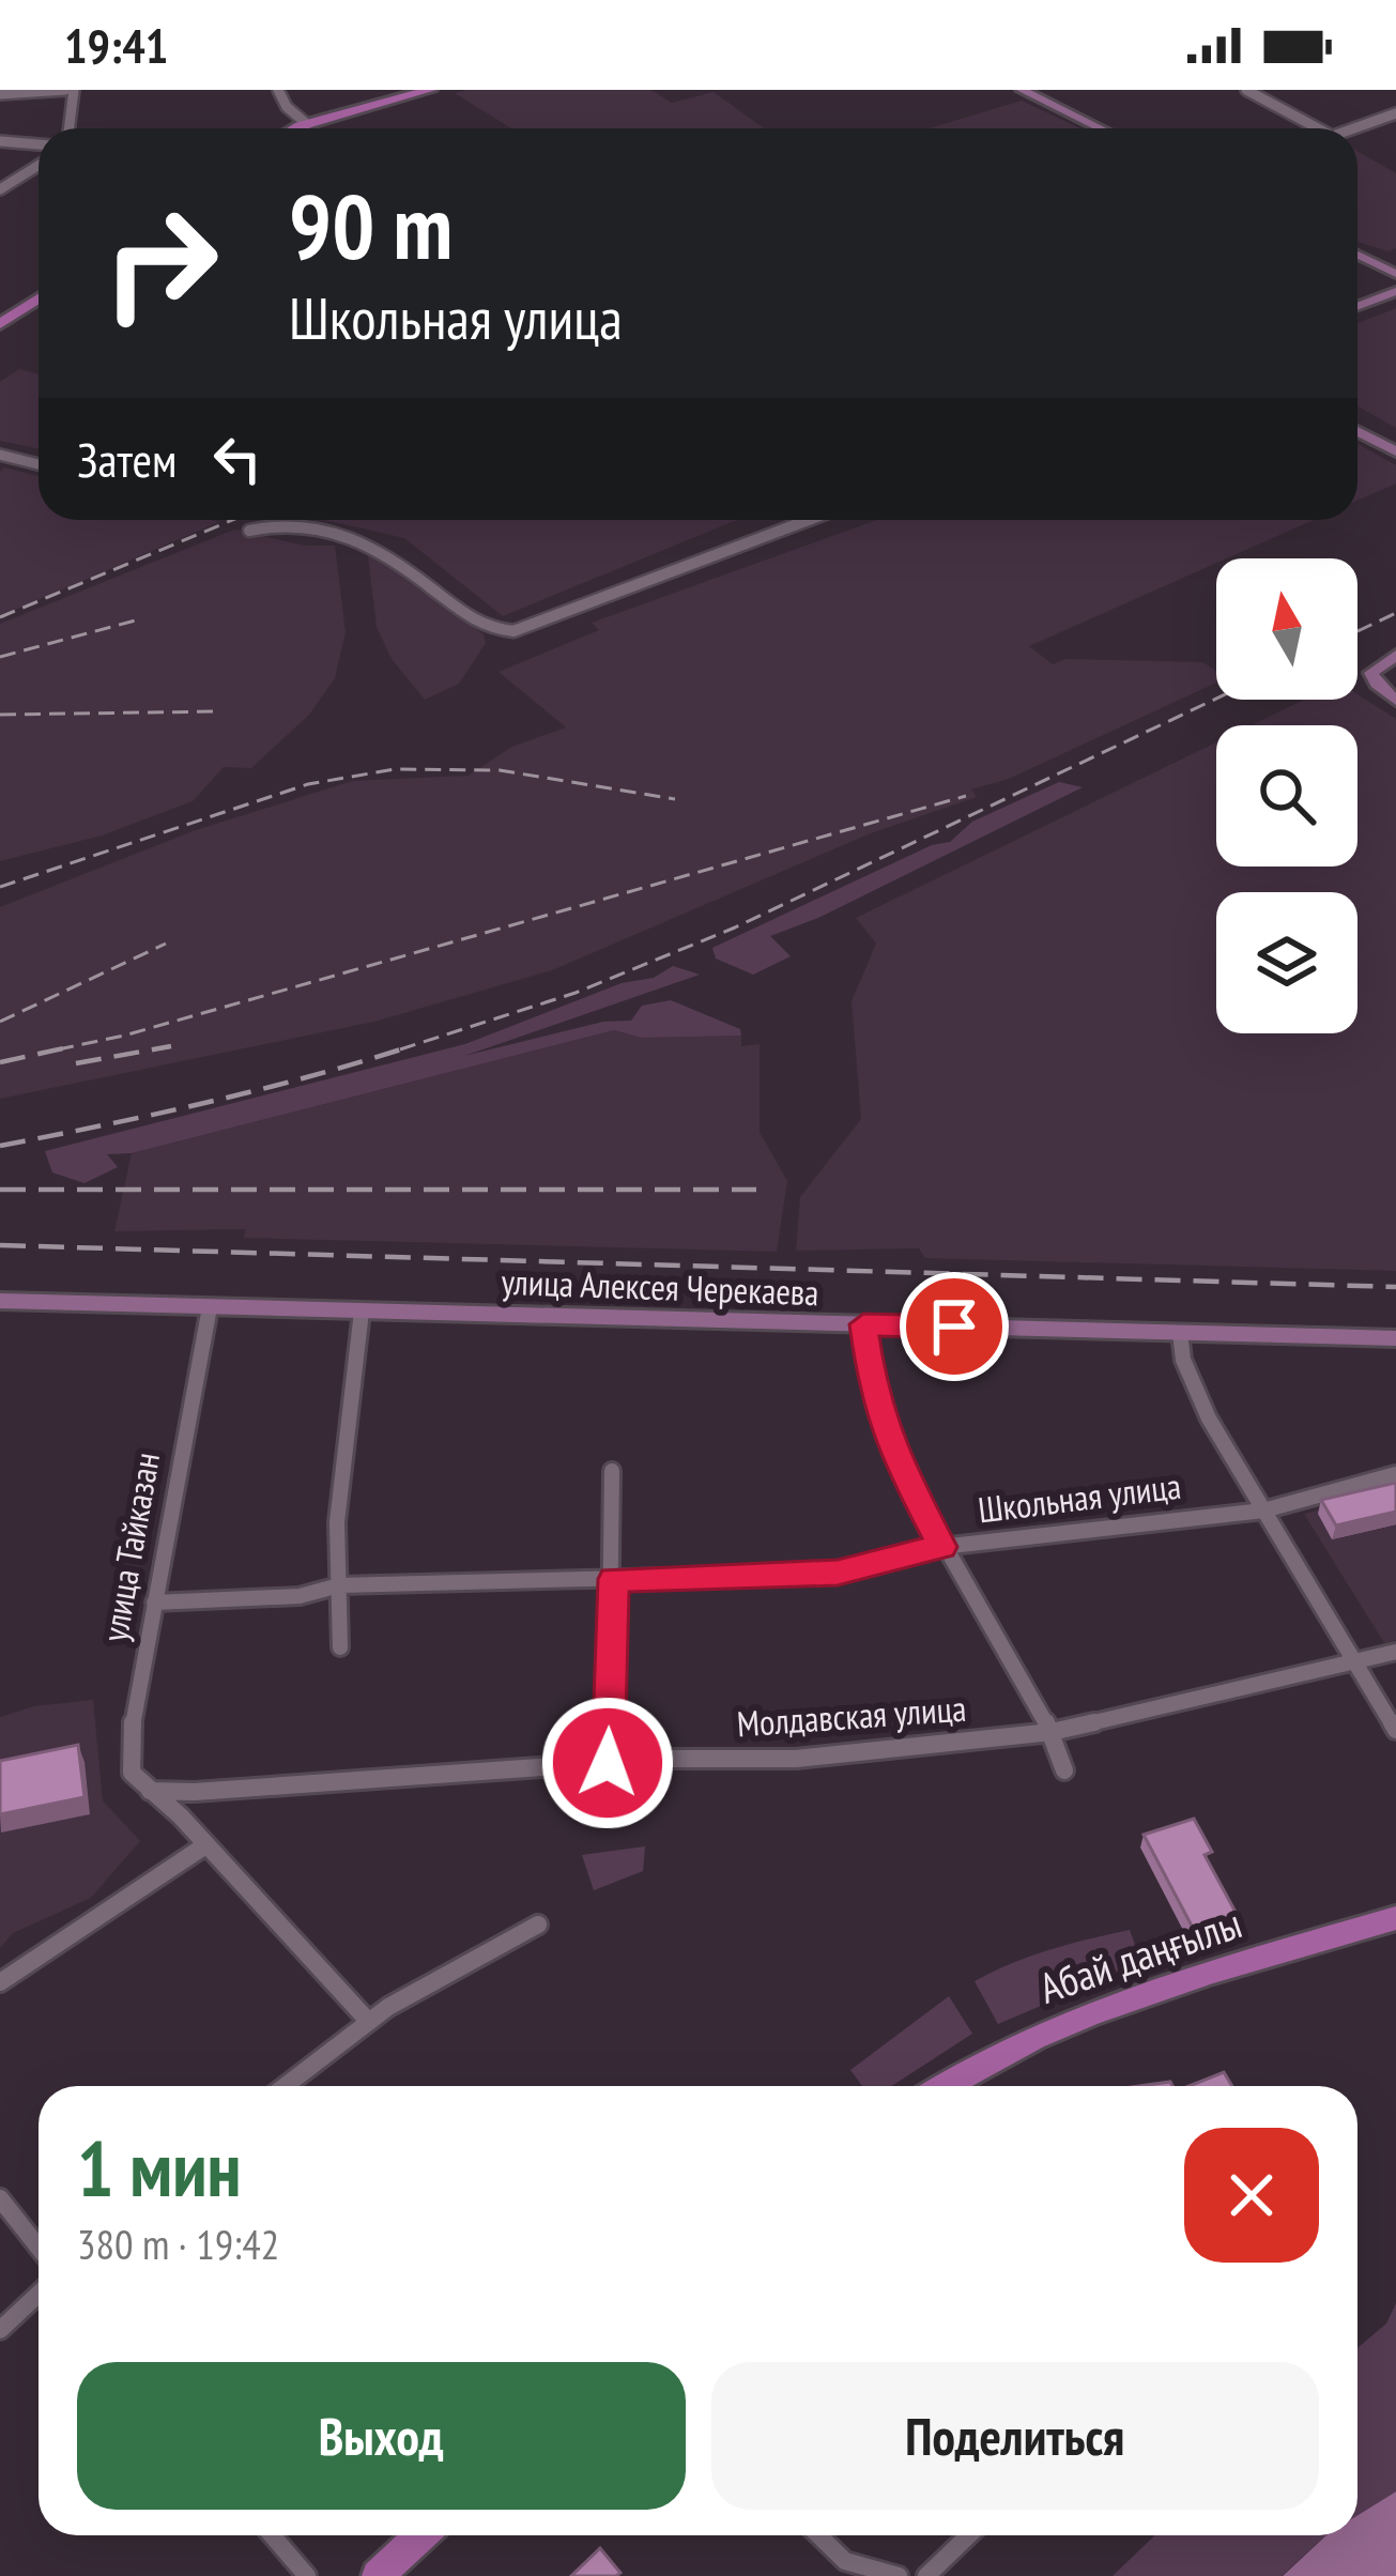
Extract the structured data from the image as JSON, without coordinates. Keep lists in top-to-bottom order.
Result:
{
  "streets": {
    "main road": ["Абай даңғылы"],
    "street": [
      "улица Алексея Черекаева",
      "Школьная улица",
      "улица Тайказан",
      "Молдавская улица"
    ]
  },
  "crossings": [
    ["улица Алексея Черекаева", "улица Тайказан"],
    ["Школьная улица", "улица Тайказан"],
    ["улица Тайказан", "Молдавская улица"]
  ],
  "north": "top",
  "page": {
    "status": "19:41",
    "turn": ["90 m", "Школьная улица"],
    "then": "Затем",
    "heading": ["1 мин", "380 m · 19:42"],
    "buttons": ["Выход", "Поделиться"]
  }
}
